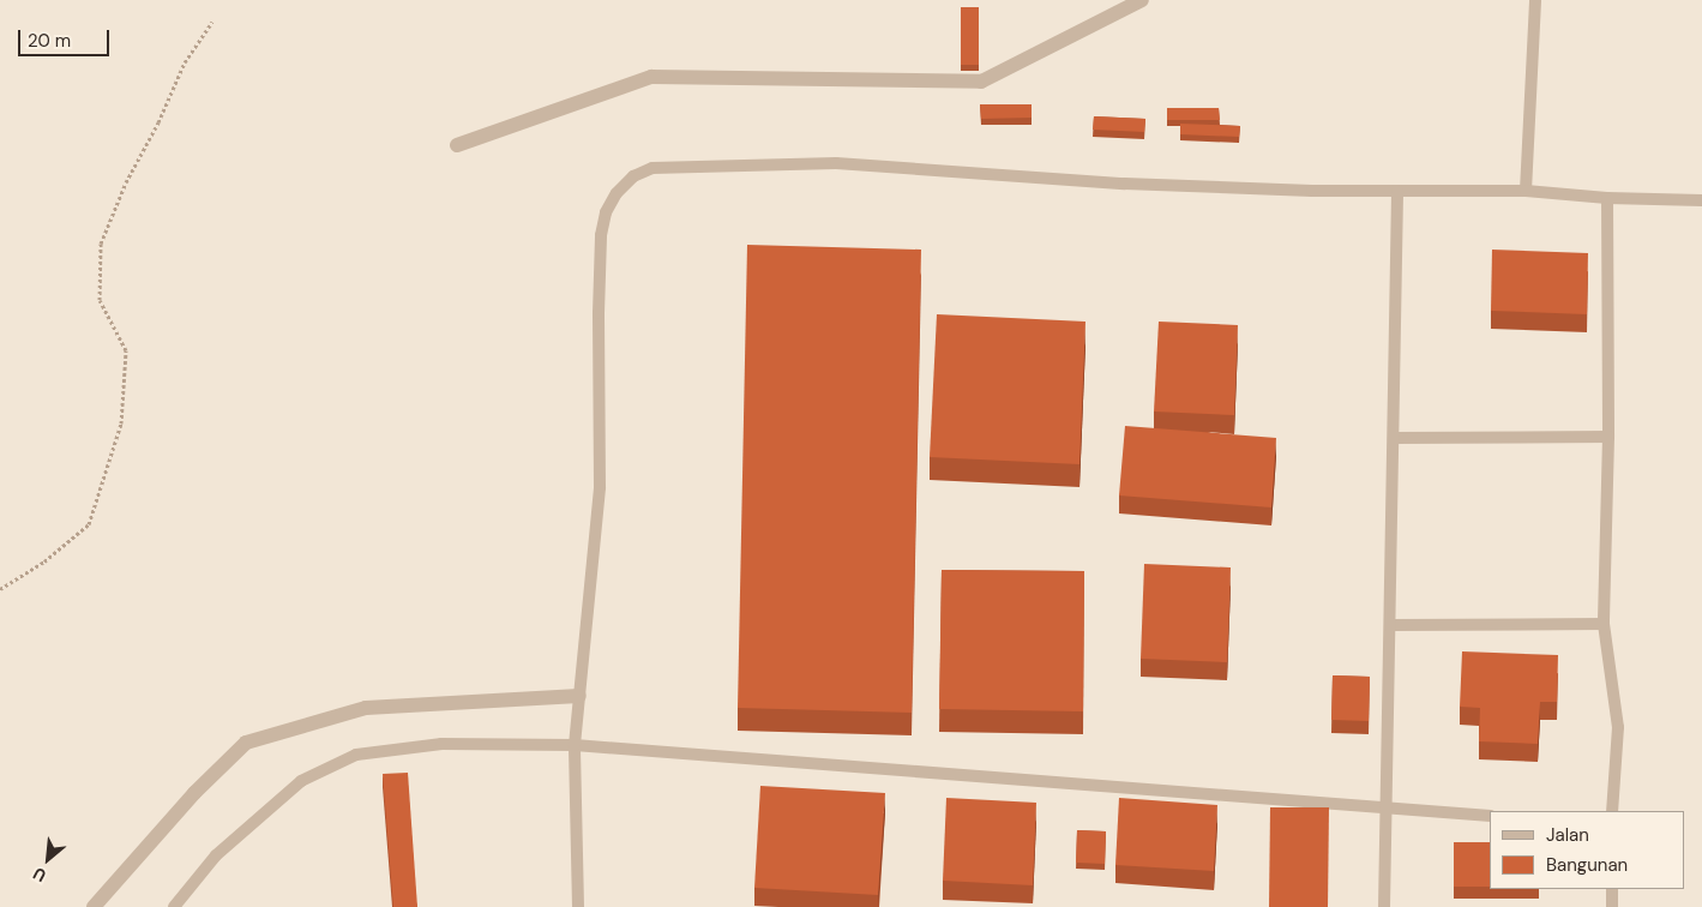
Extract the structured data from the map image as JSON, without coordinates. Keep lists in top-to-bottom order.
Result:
{
  "legend": ["Jalan", "Bangunan"],
  "scale_bar": "20 m",
  "north": "bottom left"
}
